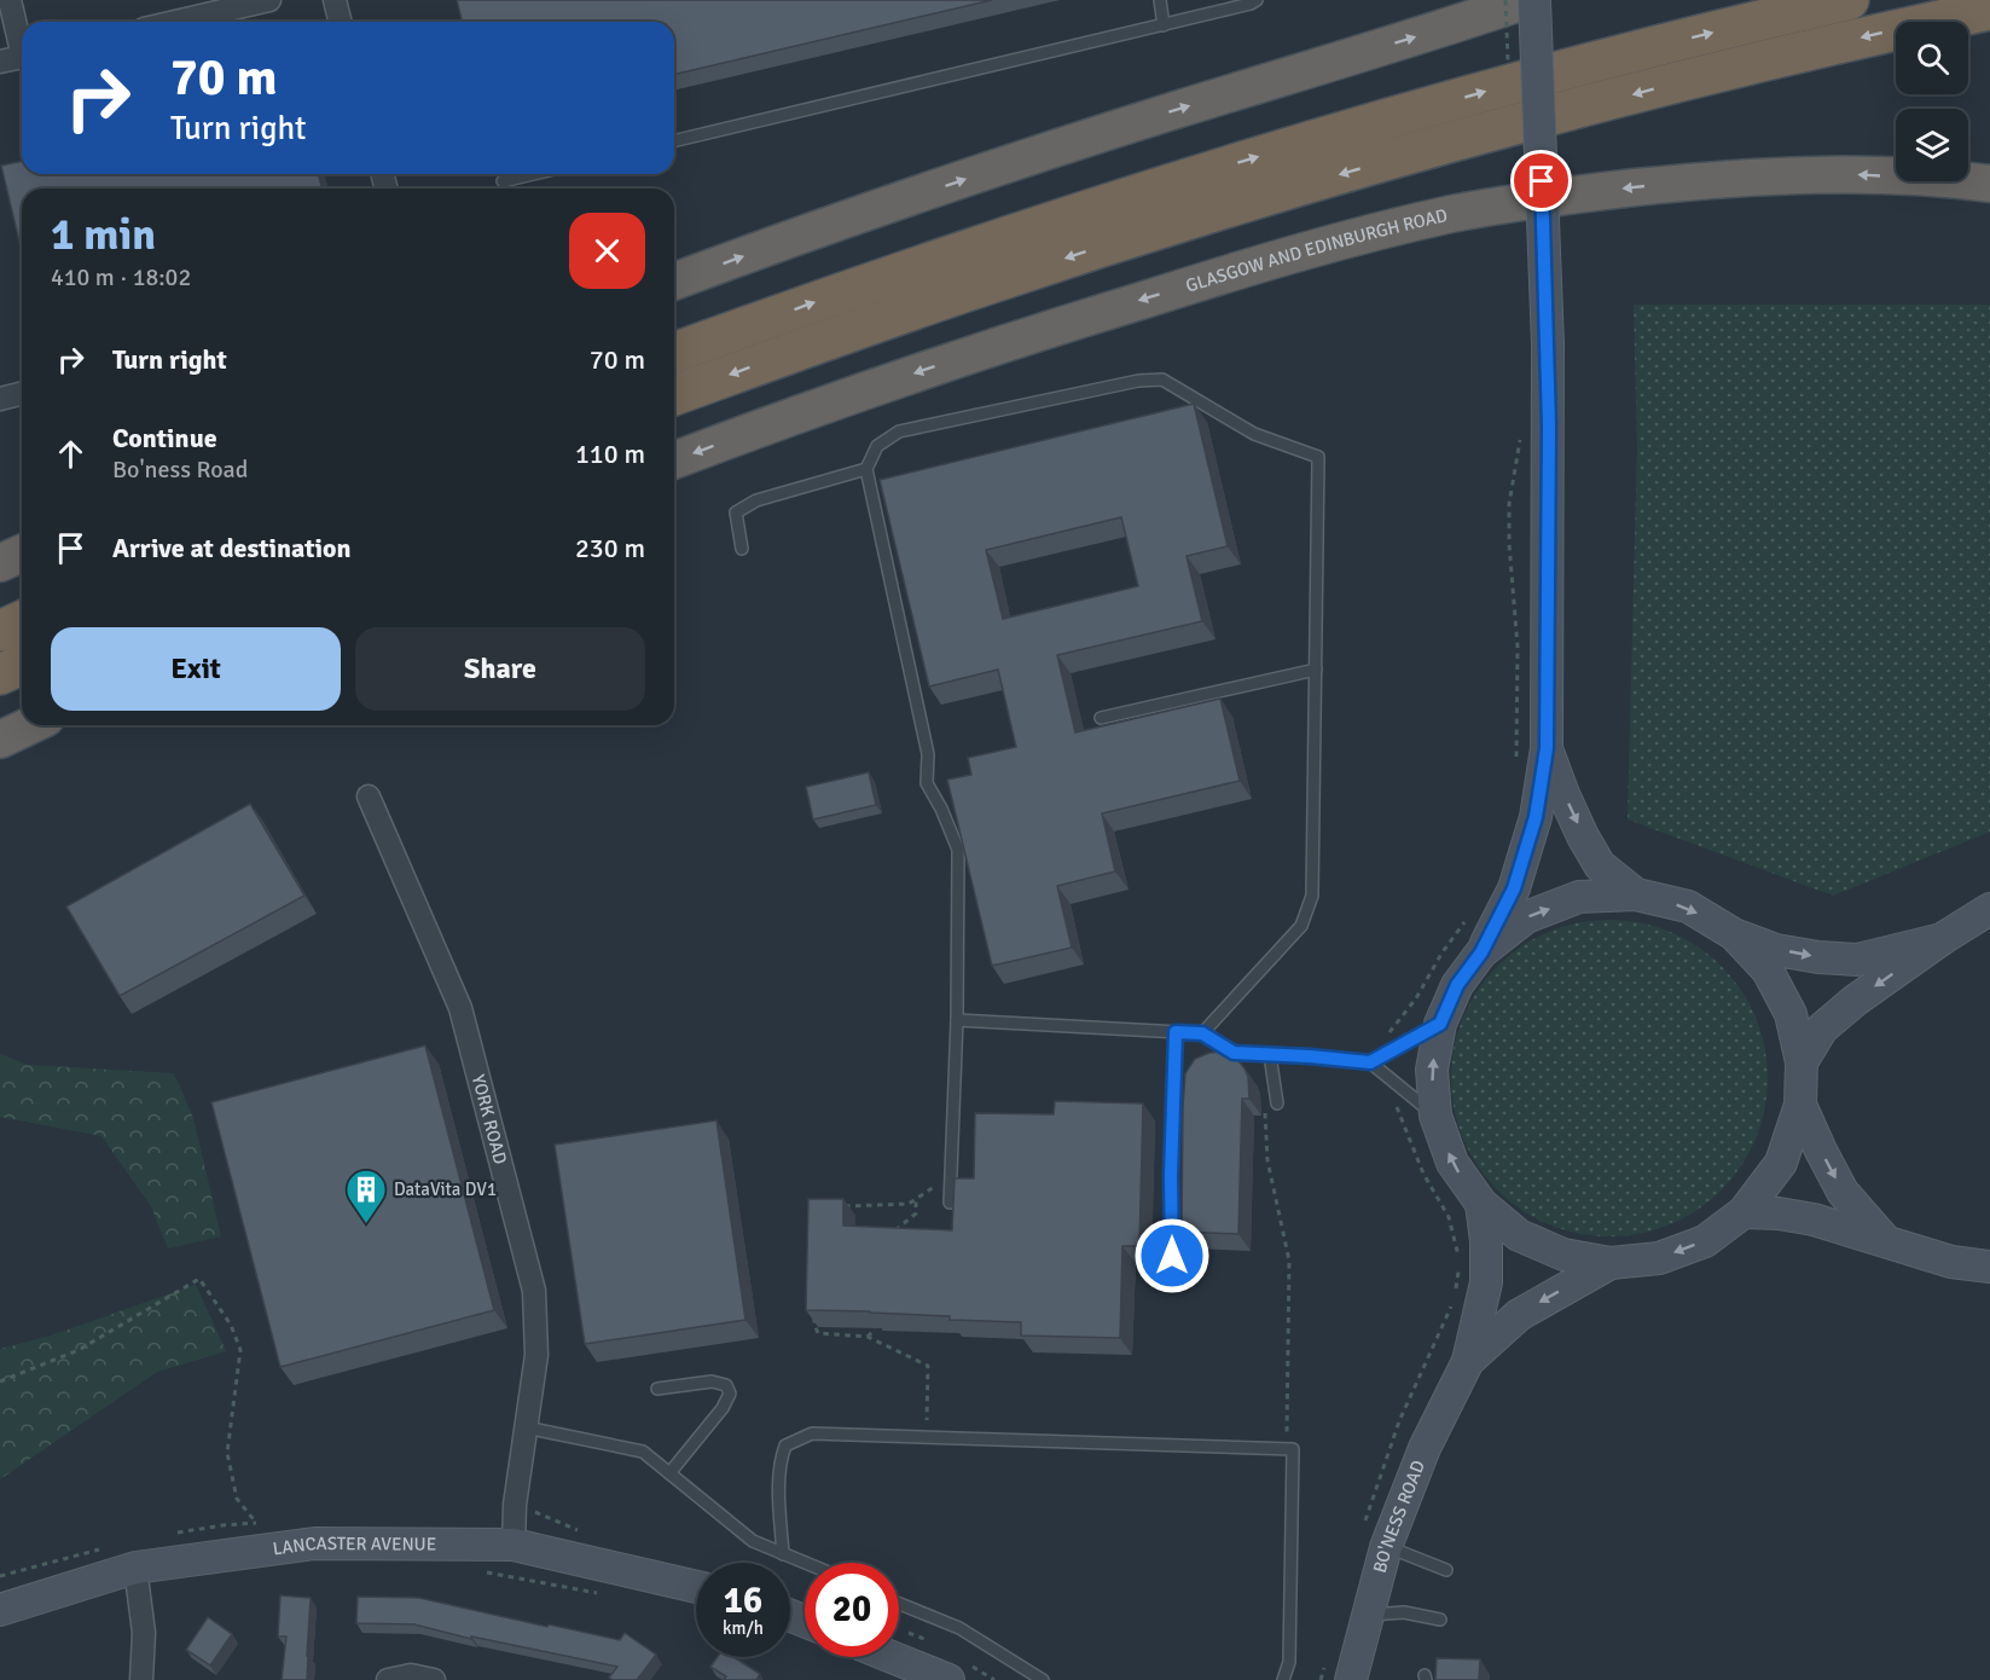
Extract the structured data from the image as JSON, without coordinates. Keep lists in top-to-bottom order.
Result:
{
  "streets": {
    "highway": ["GLASGOW AND EDINBURGH ROAD"],
    "main road": ["BO'NESS ROAD", "LANCASTER AVENUE"],
    "street": ["YORK ROAD"]
  },
  "crossings": [
    ["YORK ROAD", "LANCASTER AVENUE"]
  ],
  "places": {
    "building": ["DataVita DV1"]
  },
  "page": {
    "turn": ["70 m", "Turn right"],
    "heading": ["1 min", "410 m · 18:02"],
    "list": [
      {
        "name": "Turn right",
        "value": "70 m"
      },
      {
        "name": "Continue",
        "note": "Bo'ness Road",
        "value": "110 m"
      },
      {
        "name": "Arrive at destination",
        "value": "230 m"
      }
    ],
    "buttons": ["Exit", "Share"],
    "speed": "16 km/h",
    "limit": "20"
  }
}
